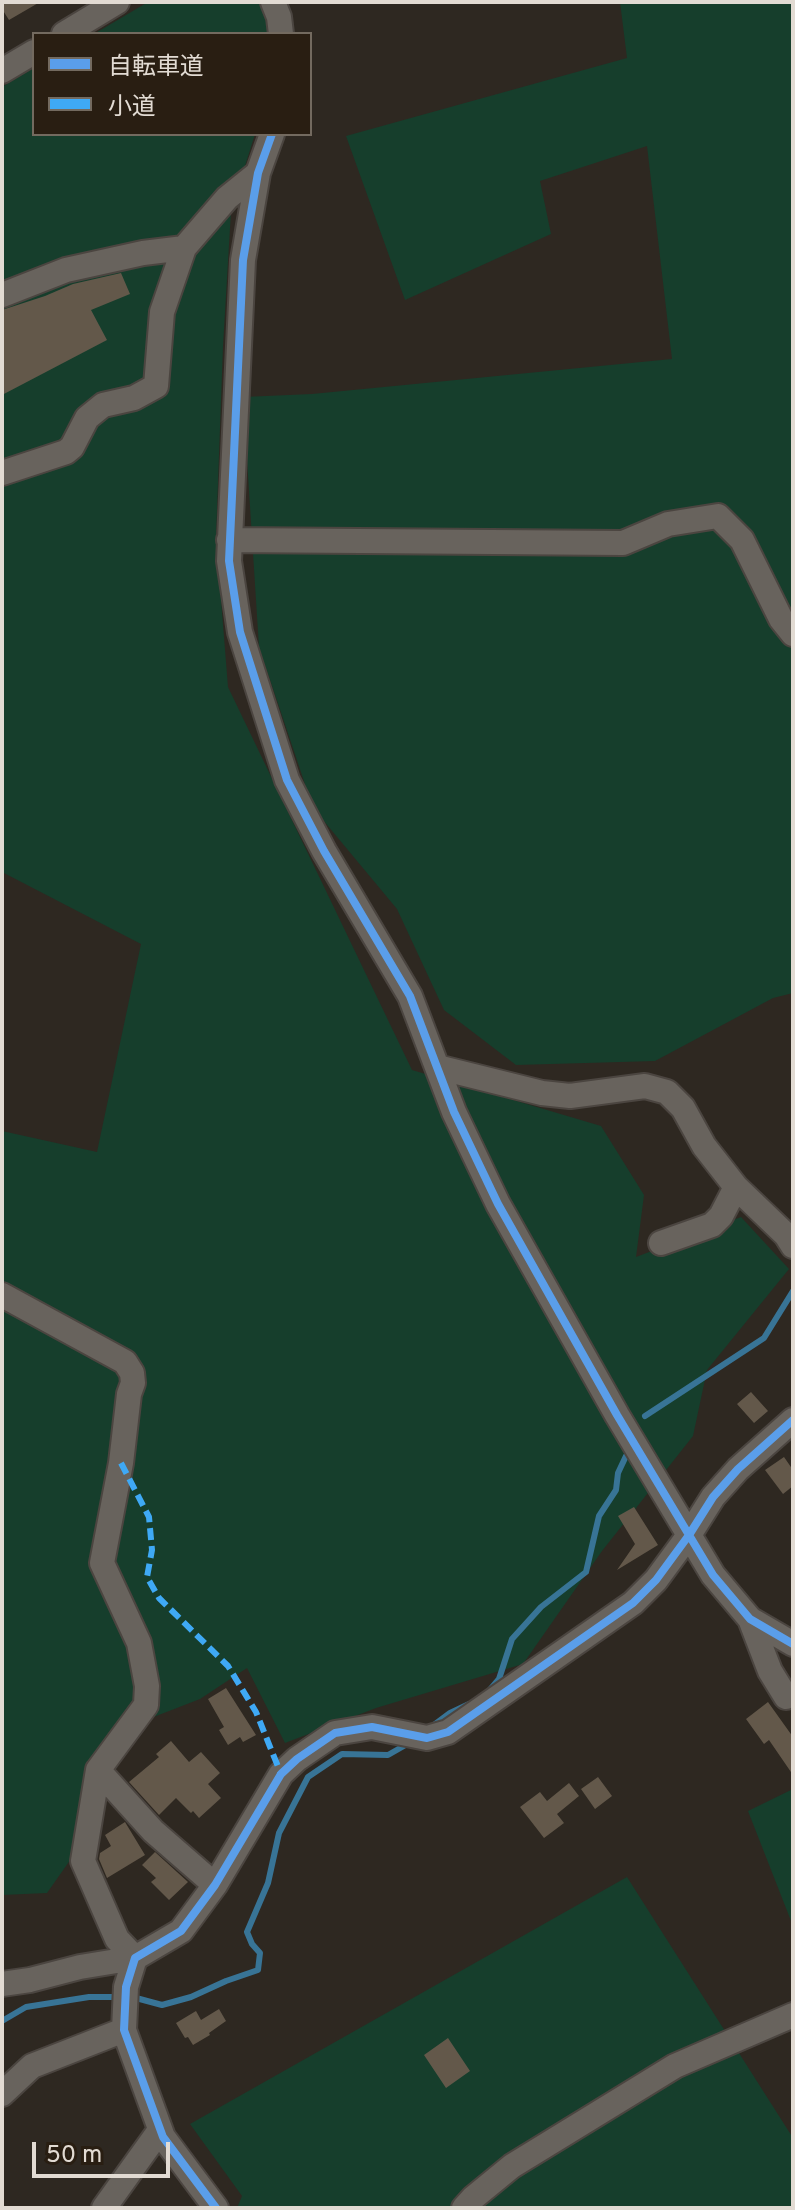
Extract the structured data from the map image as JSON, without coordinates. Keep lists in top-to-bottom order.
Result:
{
  "legend": ["自転車道", "小道"],
  "scale_bar": "50 m"
}
